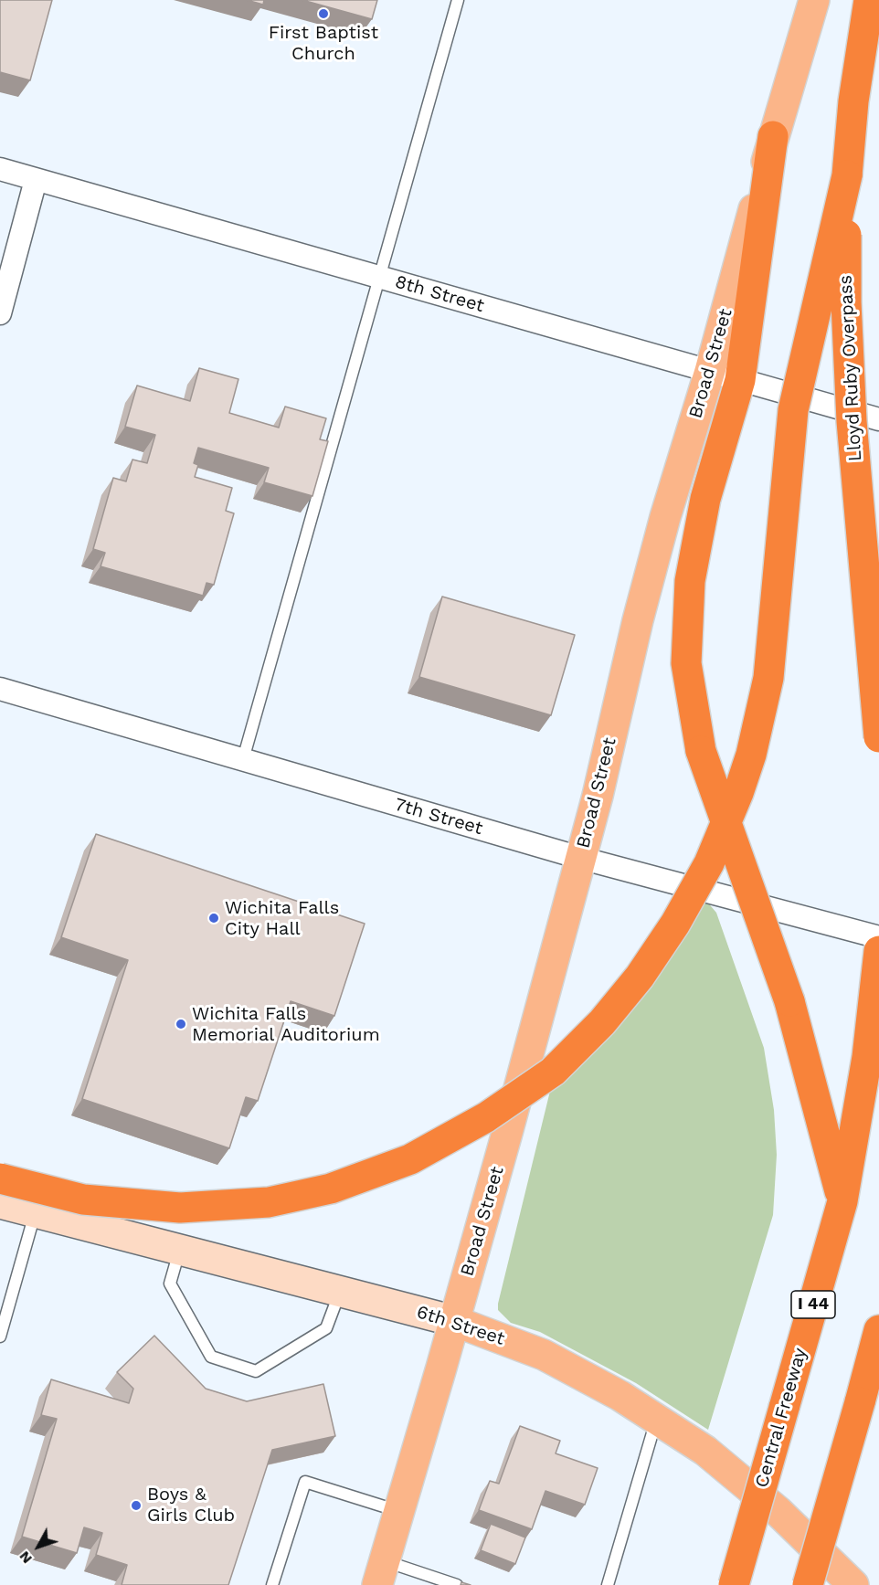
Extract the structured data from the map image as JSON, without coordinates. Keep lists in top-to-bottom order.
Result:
{
  "streets": {
    "highway": ["Lloyd Ruby Overpass", "I 44", "Central Freeway"],
    "main road": ["Broad Street", "6th Street"],
    "street": ["8th Street", "7th Street"]
  },
  "crossings": [
    ["8th Street", "Broad Street"],
    ["Broad Street", "7th Street"],
    ["Broad Street", "6th Street"]
  ],
  "places": [
    "First Baptist Church",
    "Wichita Falls City Hall",
    "Wichita Falls Memorial Auditorium",
    "Boys & Girls Club"
  ],
  "north": "bottom left"
}
